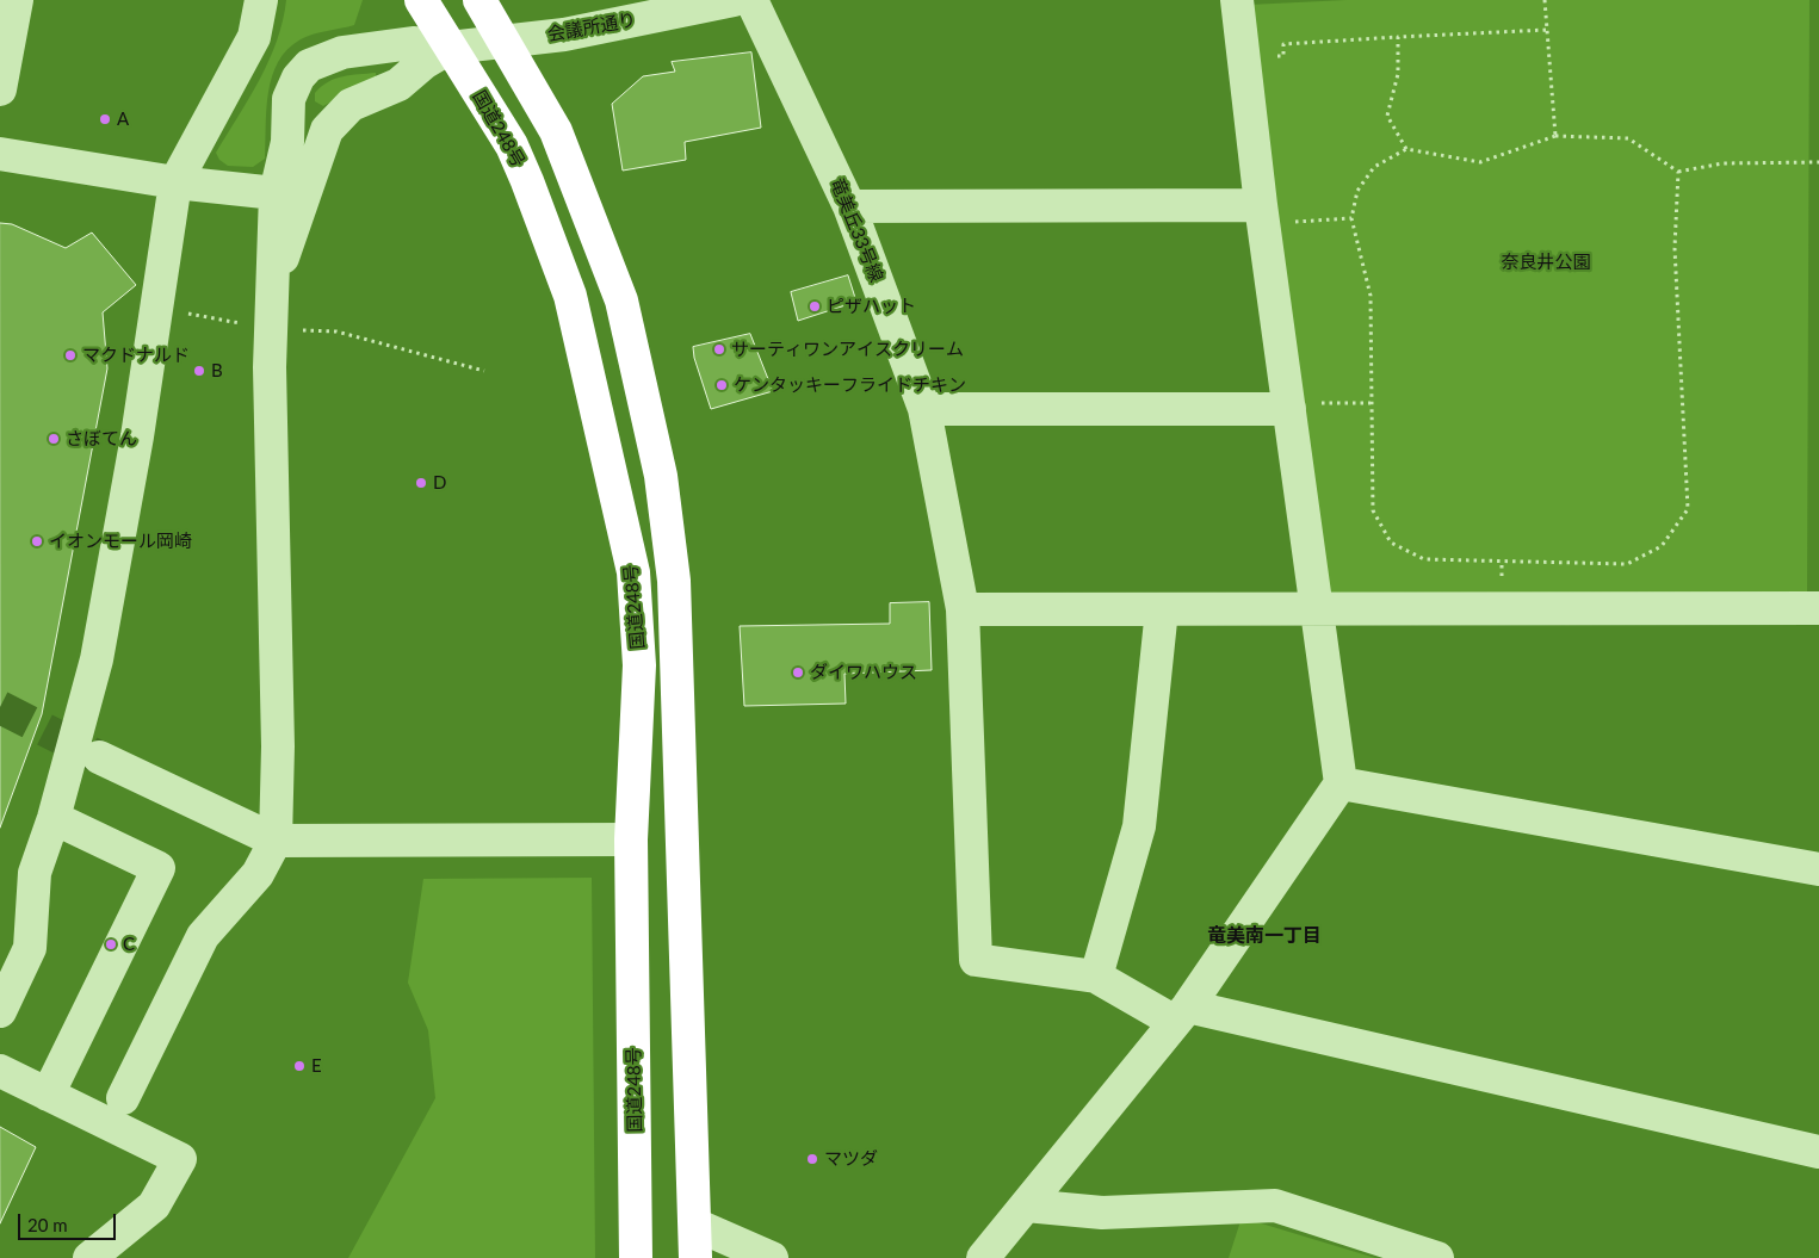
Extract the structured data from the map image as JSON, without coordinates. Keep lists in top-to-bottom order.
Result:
{
  "streets": {
    "highway": ["国道248号"],
    "street": ["会議所通り", "竜美丘33号線"]
  },
  "crossings": [
    ["会議所通り", "国道248号"]
  ],
  "districts": ["竜美南一丁目"],
  "parks": ["奈良井公園"],
  "places": [
    "A",
    "ピザハット",
    "サーティワンアイスクリーム",
    "マクドナルド",
    "B",
    "ケンタッキーフライドチキン",
    "さぼてん",
    "D",
    "イオンモール岡崎",
    "ダイワハウス",
    "C",
    "E",
    "マツダ"
  ],
  "scale_bar": "20 m"
}
